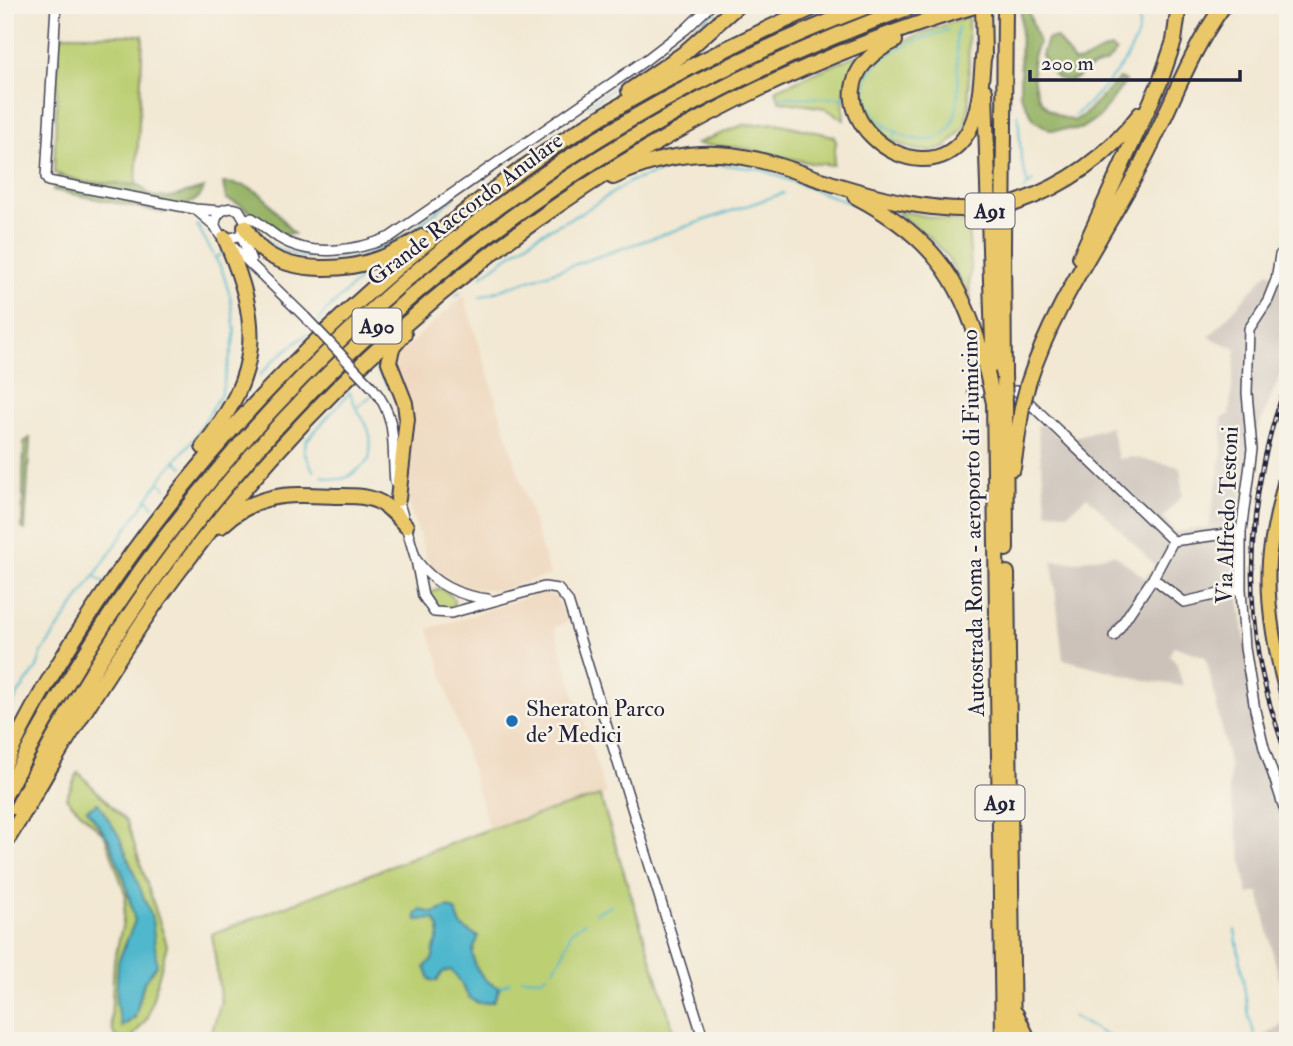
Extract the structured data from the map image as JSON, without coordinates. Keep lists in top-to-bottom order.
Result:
{
  "streets": {
    "highway": [
      "Grande Raccordo Anulare",
      "A91",
      "A90",
      "Autostrada Roma - aeroporto di Fiumicino"
    ],
    "street": ["Via Alfredo Testoni"]
  },
  "places": ["Sheraton Parco de' Medici"],
  "scale_bar": "200 m"
}
